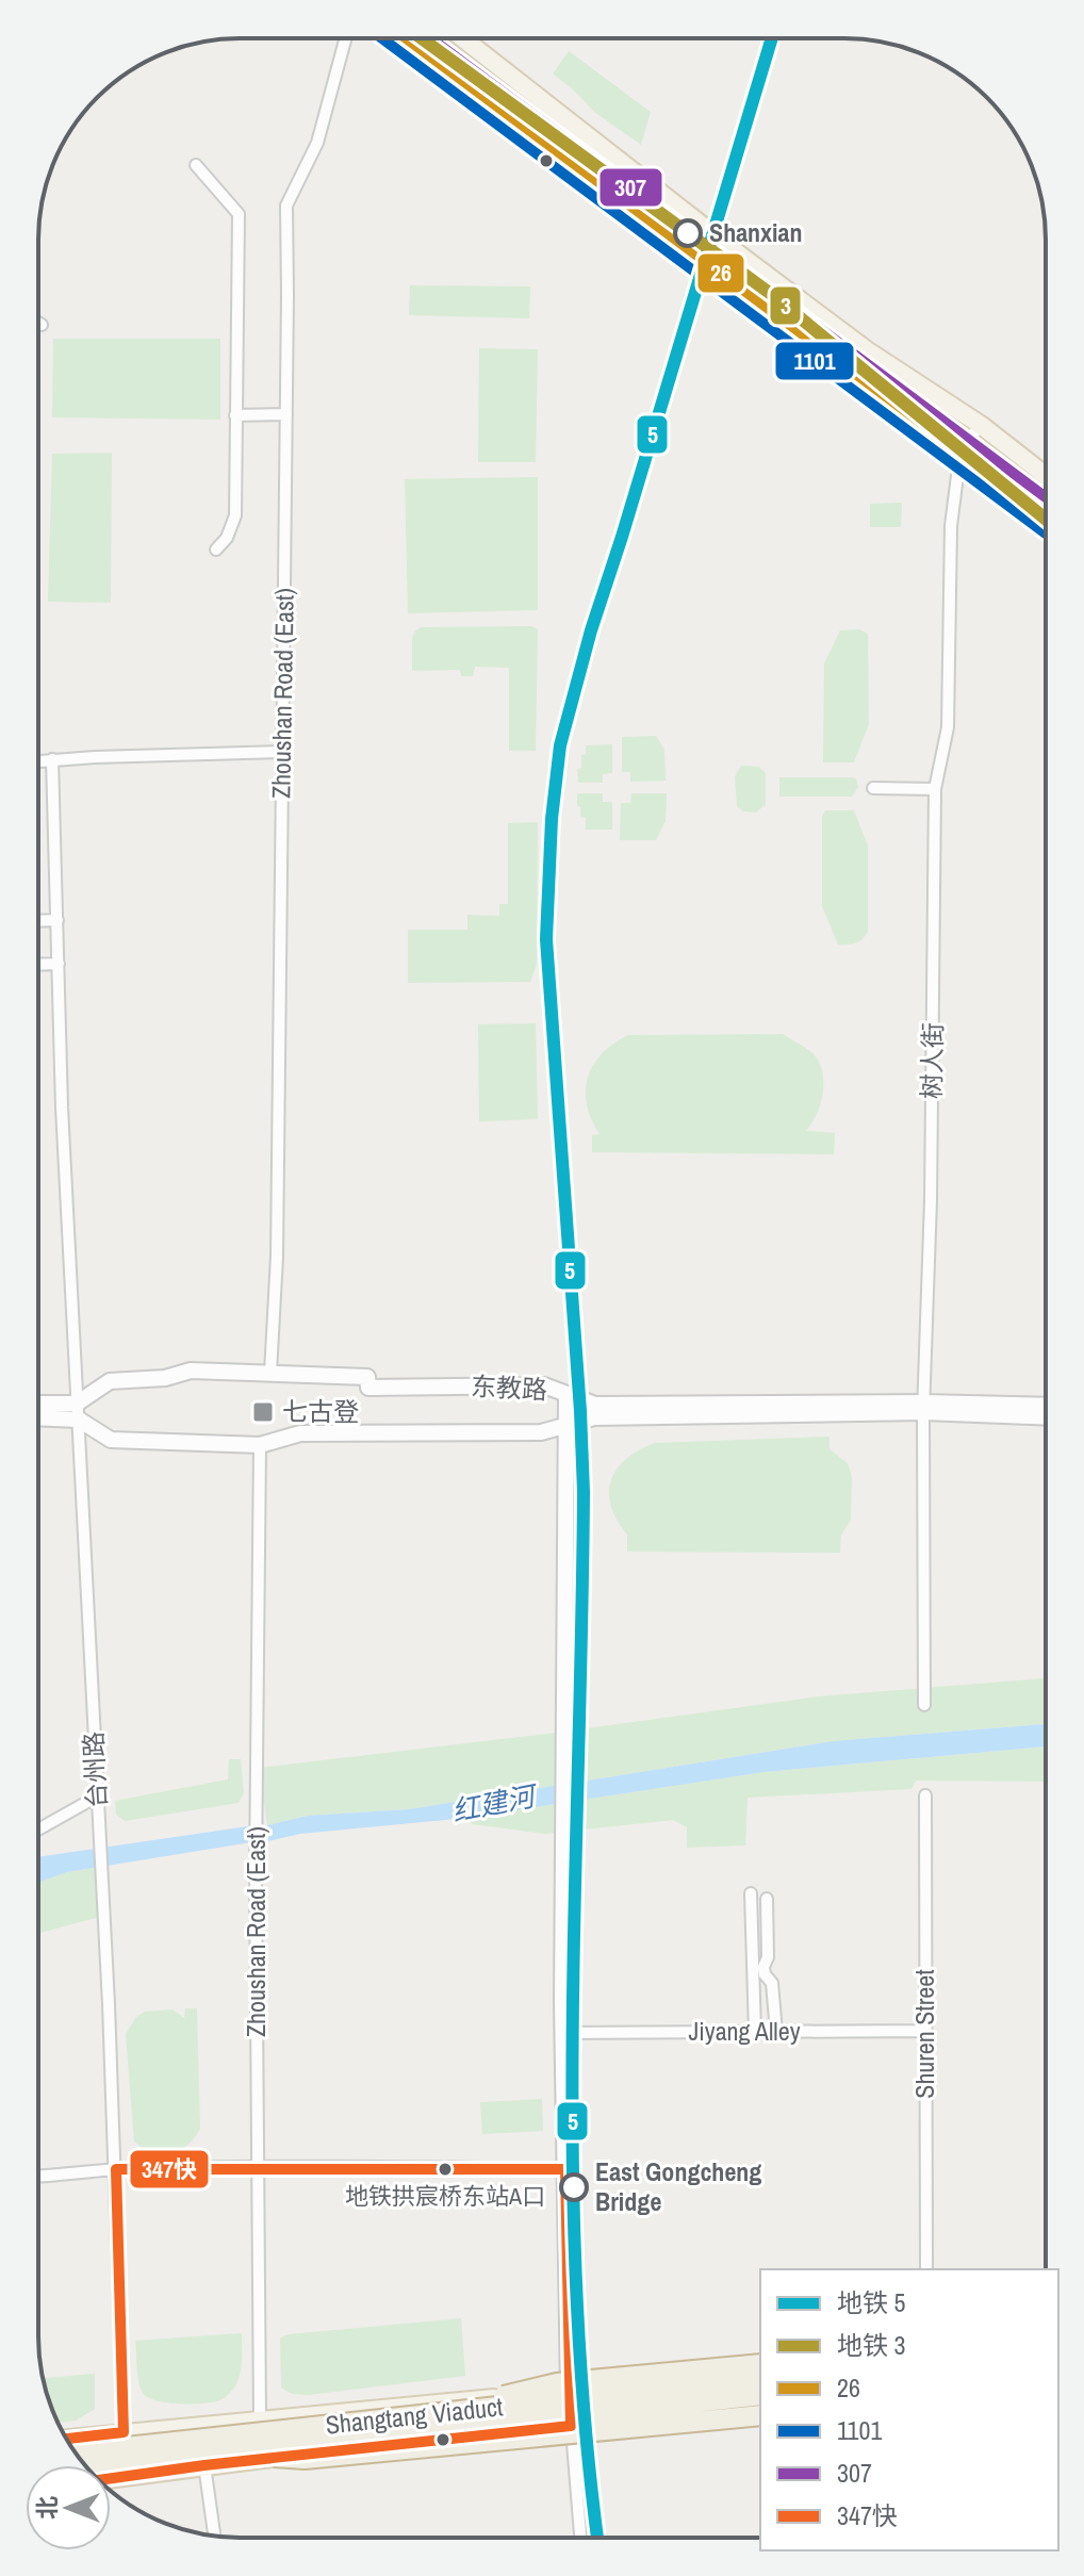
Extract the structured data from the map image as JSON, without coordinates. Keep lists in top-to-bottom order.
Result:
{
  "streets": {
    "highway": ["Shangtang Viaduct"],
    "street": [
      "Zhoushan Road (East)",
      "树人街",
      "东教路",
      "台州路",
      "Jiyang Alley",
      "Shuren Street"
    ]
  },
  "crossings": [
    ["Zhoushan Road (East)", "东教路"],
    ["树人街", "东教路"],
    ["东教路", "台州路"],
    ["Jiyang Alley", "Shuren Street"]
  ],
  "water": ["红建河"],
  "places": {
    "other": ["Shanxian", "地铁拱宸桥东站A口", "East Gongcheng Bridge"],
    "transit": ["七古登"]
  },
  "lines": [
    "metro line 5",
    "metro line 3",
    "transit line 26",
    "transit line 1101",
    "transit line 307",
    "transit line 347快"
  ],
  "legend": [
    "地铁 5",
    "地铁 3",
    "26",
    "1101",
    "307",
    "347快"
  ],
  "north": "left"
}
